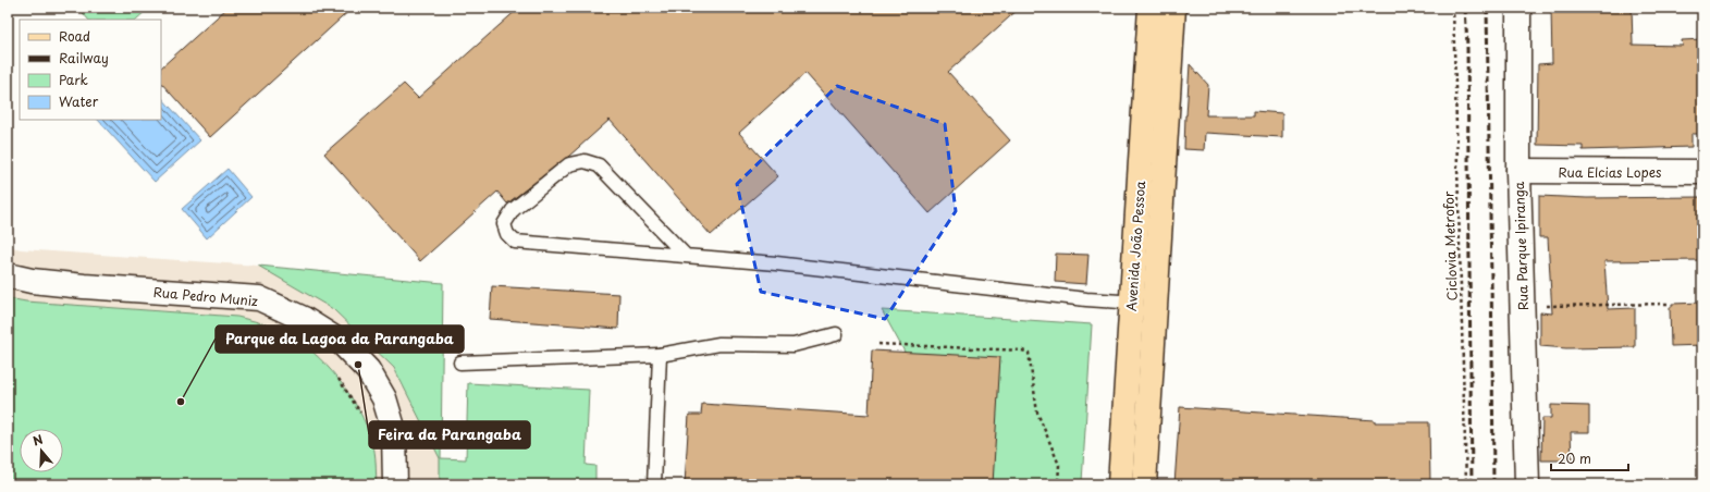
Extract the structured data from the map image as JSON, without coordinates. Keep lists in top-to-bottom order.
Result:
{
  "streets": {
    "main road": ["Avenida João Pessoa"],
    "street": ["Rua Elcias Lopes", "Rua Parque Ipiranga", "Rua Pedro Muniz"],
    "path": ["Ciclovia Metrofor"]
  },
  "crossings": [
    ["Rua Elcias Lopes", "Rua Parque Ipiranga"]
  ],
  "places": ["Feira da Parangaba", "Parque da Lagoa da Parangaba"],
  "legend": [
    "Road",
    "Railway",
    "Park",
    "Water"
  ],
  "scale_bar": "20 m",
  "north": "top"
}
